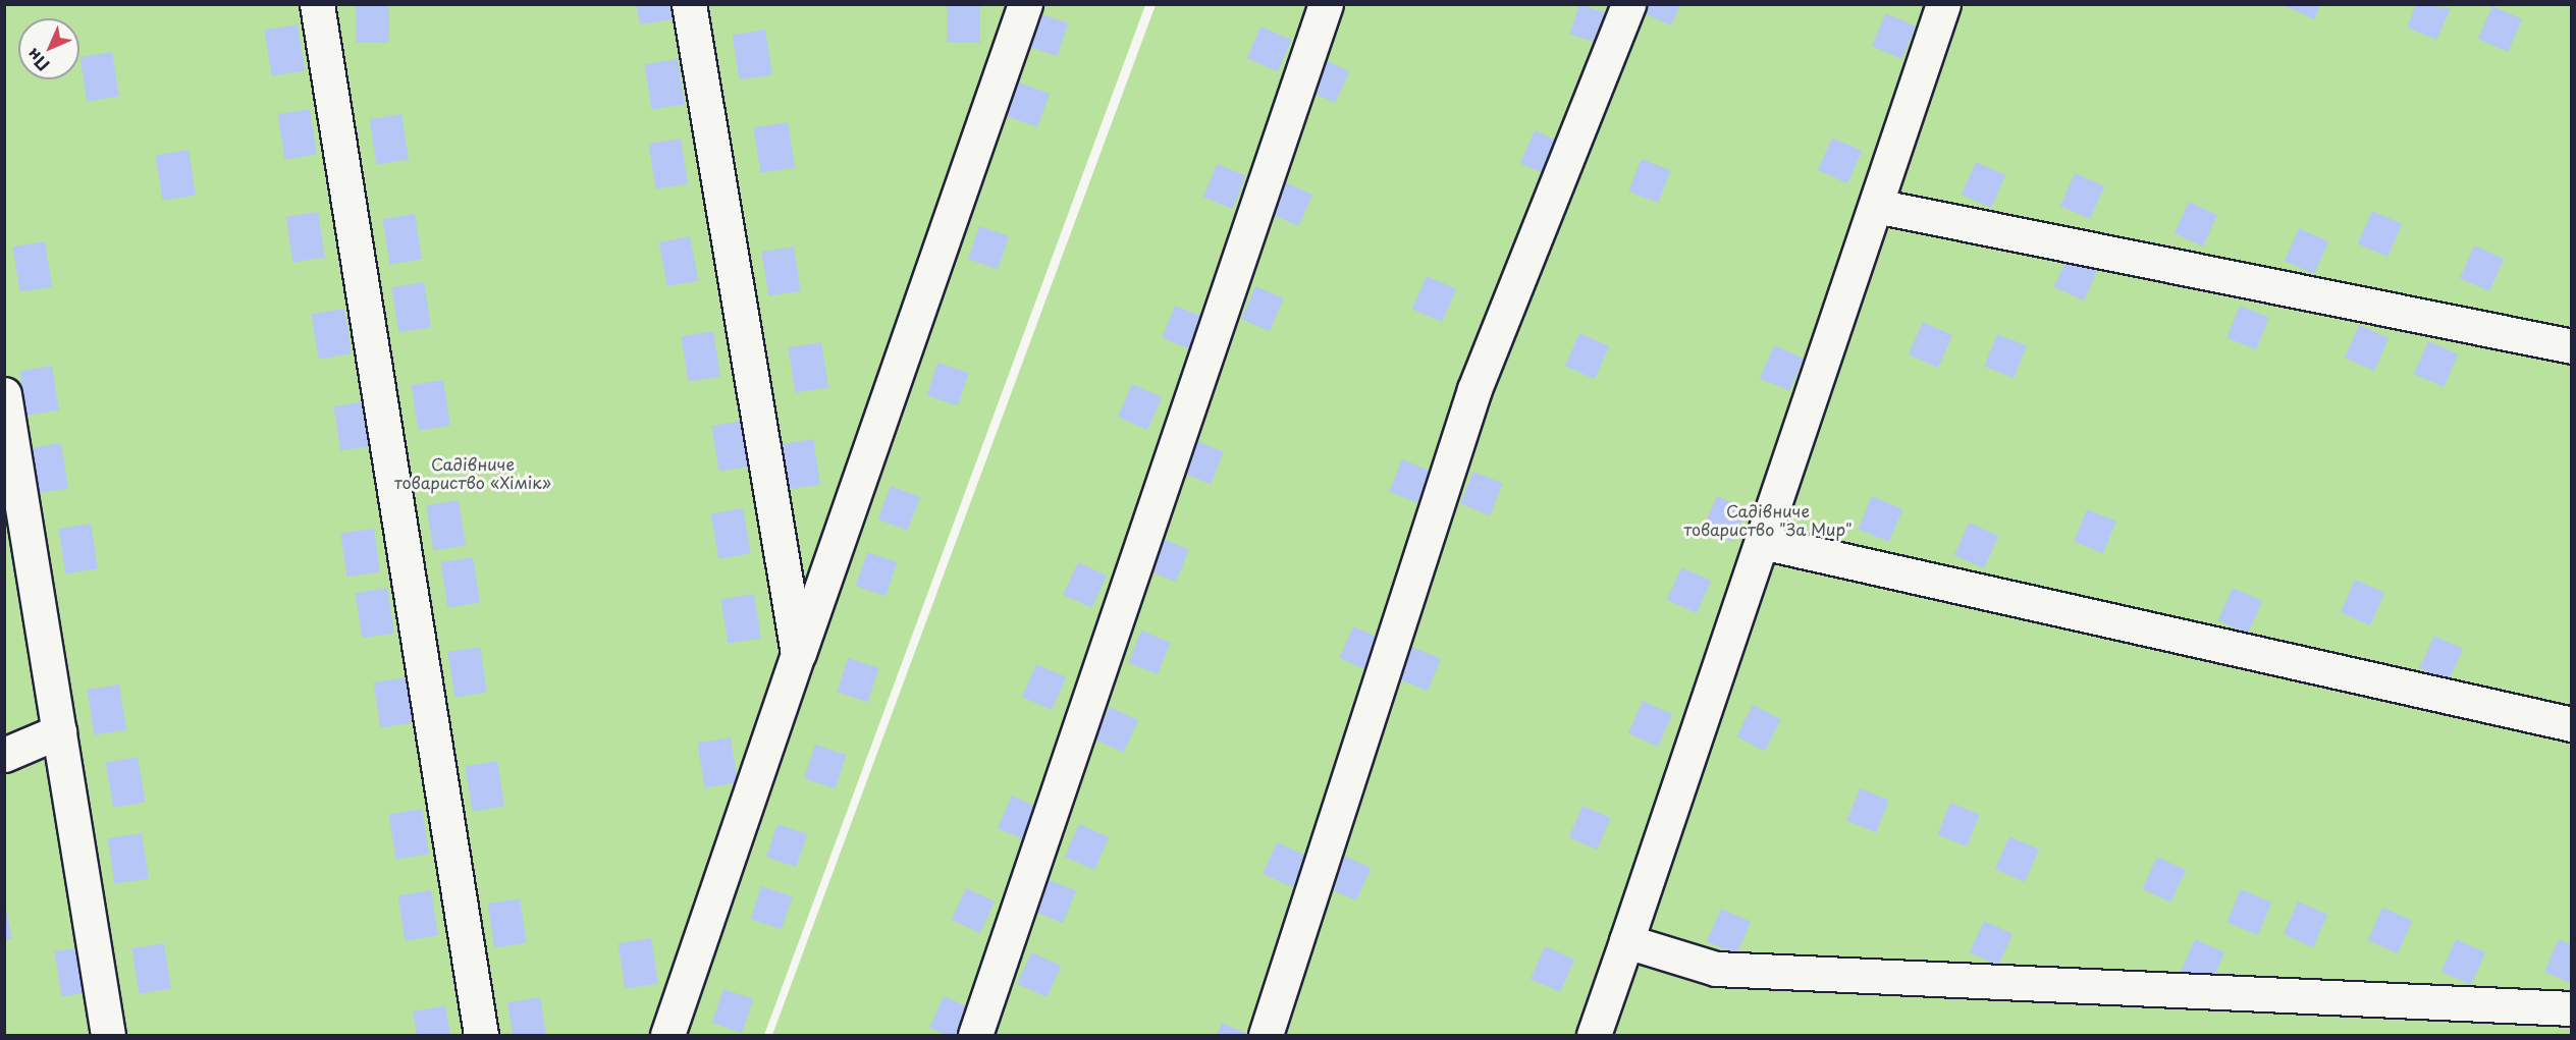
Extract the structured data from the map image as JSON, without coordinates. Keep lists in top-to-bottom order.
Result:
{
  "parks": ["Садівниче товариство «Хімік»", "Садівниче товариство \"За Мир\""],
  "north": "bottom left"
}
